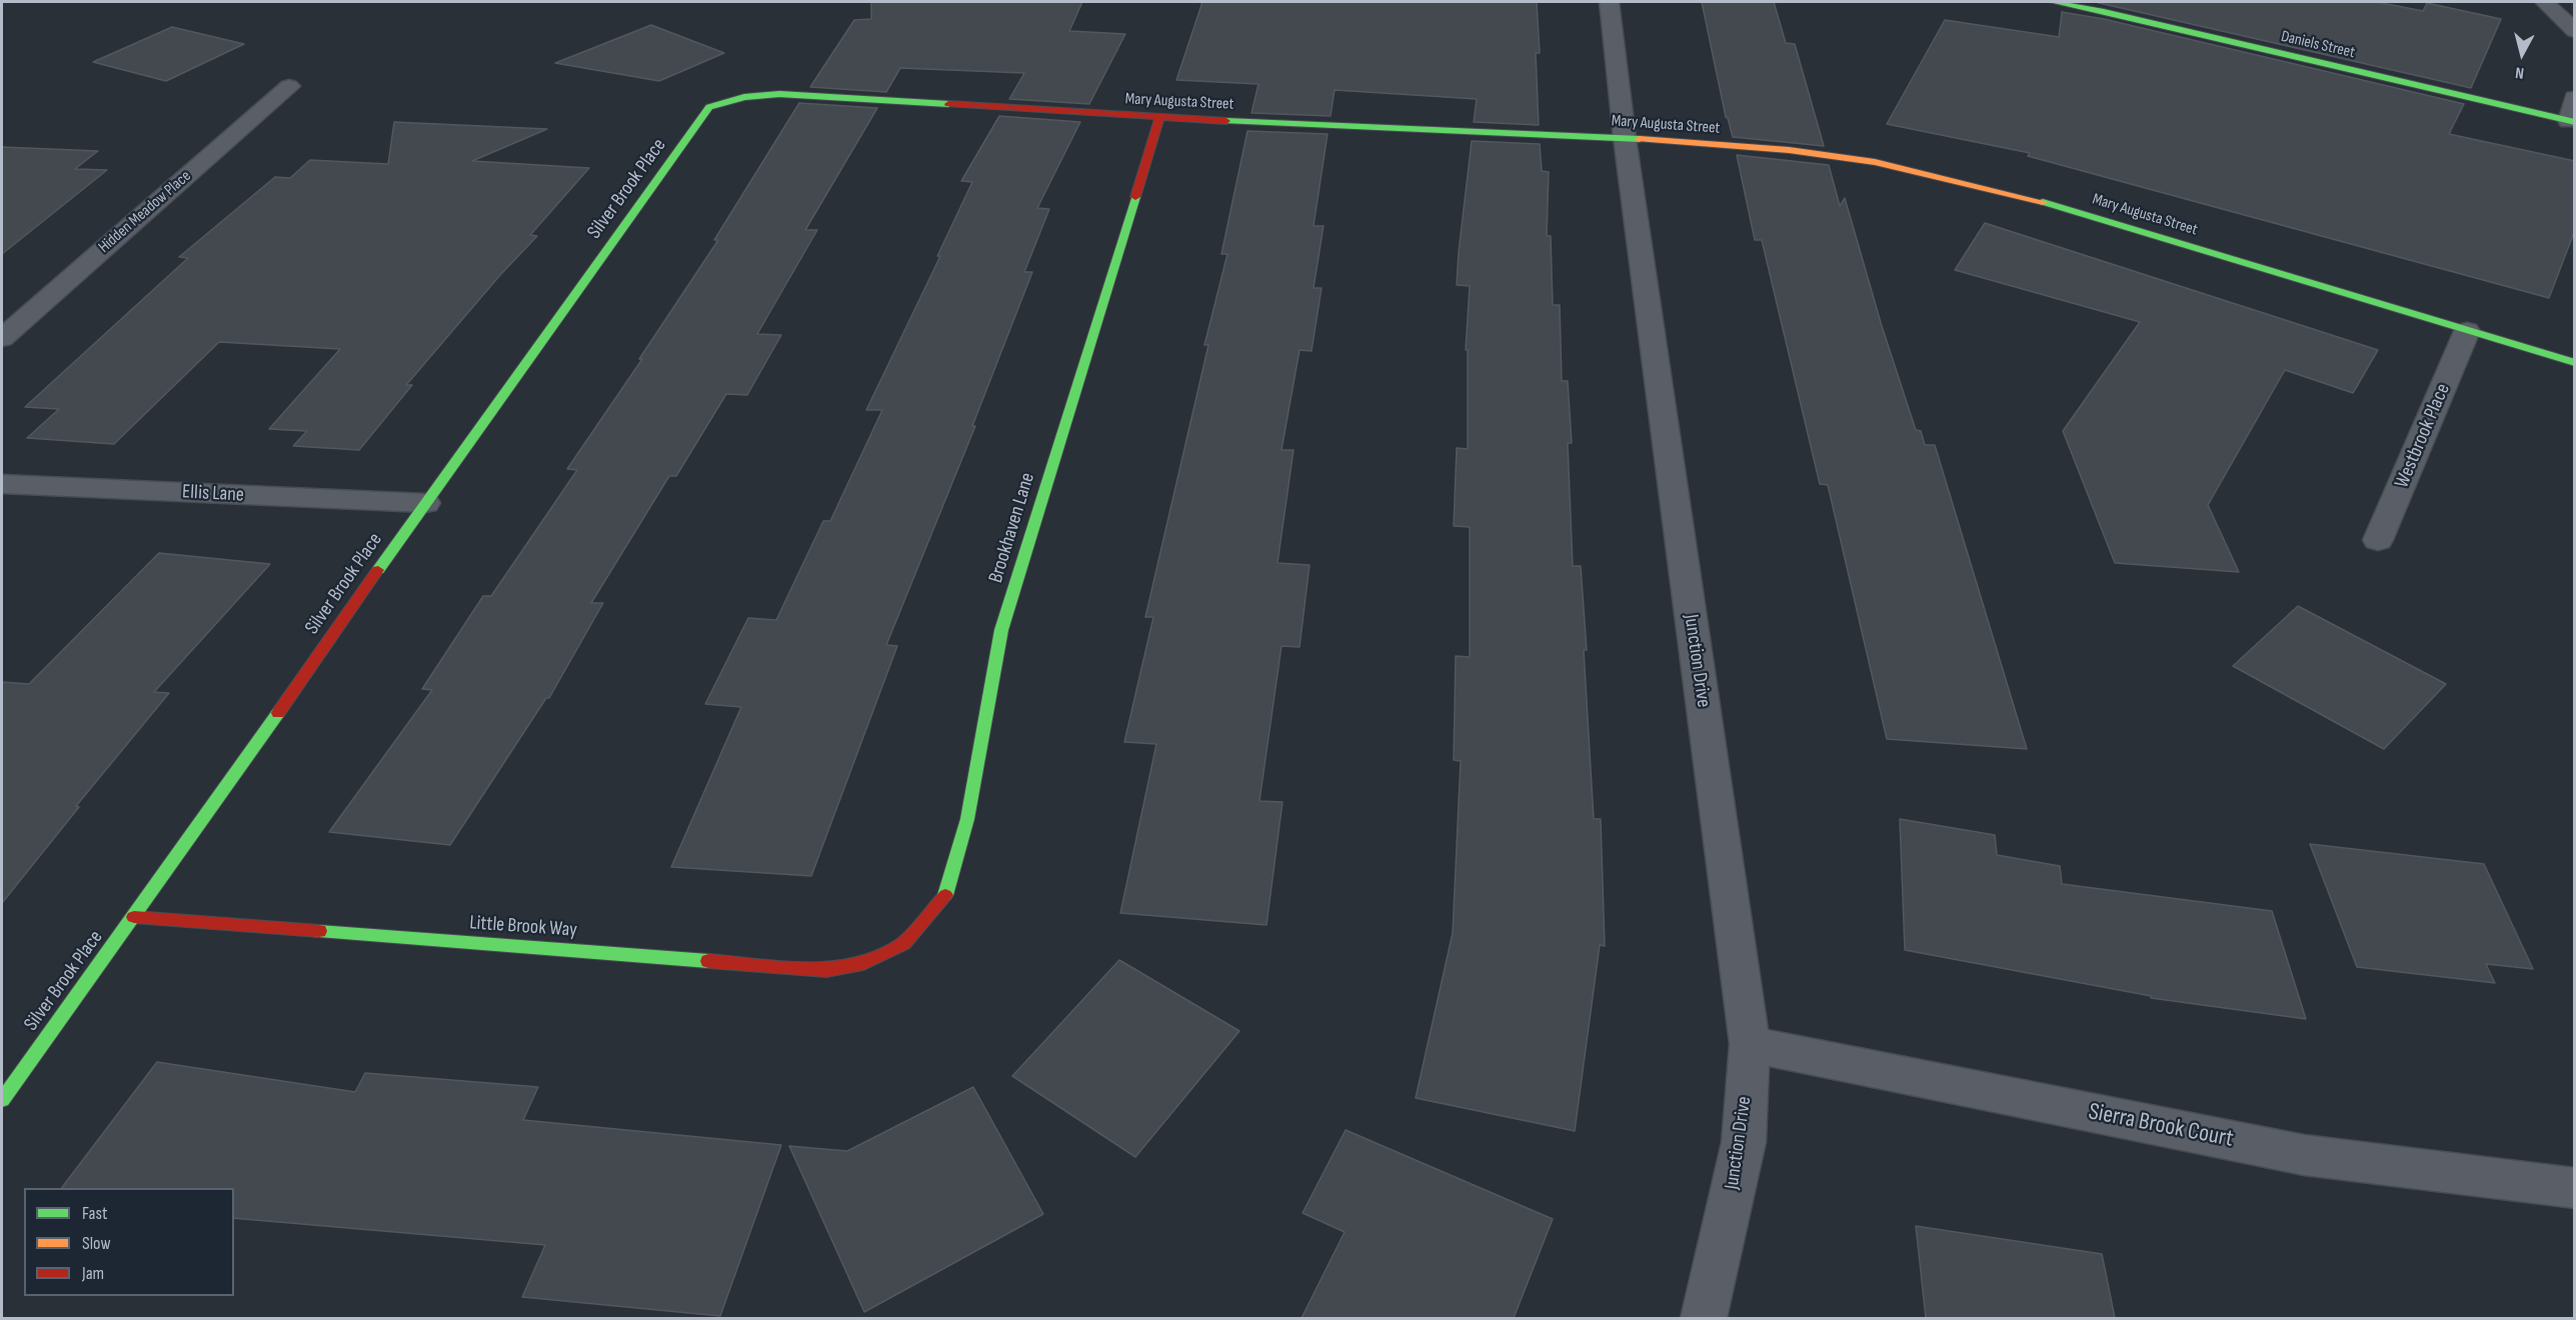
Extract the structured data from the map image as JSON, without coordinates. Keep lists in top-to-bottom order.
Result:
{
  "streets": {
    "street": [
      "Daniels Street",
      "Mary Augusta Street",
      "Silver Brook Place",
      "Hidden Meadow Place",
      "Westbrook Place",
      "Ellis Lane",
      "Brookhaven Lane",
      "Junction Drive",
      "Little Brook Way",
      "Sierra Brook Court"
    ]
  },
  "crossings": [
    ["Mary Augusta Street", "Silver Brook Place"],
    ["Mary Augusta Street", "Westbrook Place"],
    ["Mary Augusta Street", "Brookhaven Lane"],
    ["Mary Augusta Street", "Junction Drive"],
    ["Silver Brook Place", "Ellis Lane"],
    ["Silver Brook Place", "Little Brook Way"],
    ["Brookhaven Lane", "Little Brook Way"],
    ["Junction Drive", "Sierra Brook Court"]
  ],
  "legend": ["Fast", "Slow", "Jam"],
  "north": "bottom"
}
